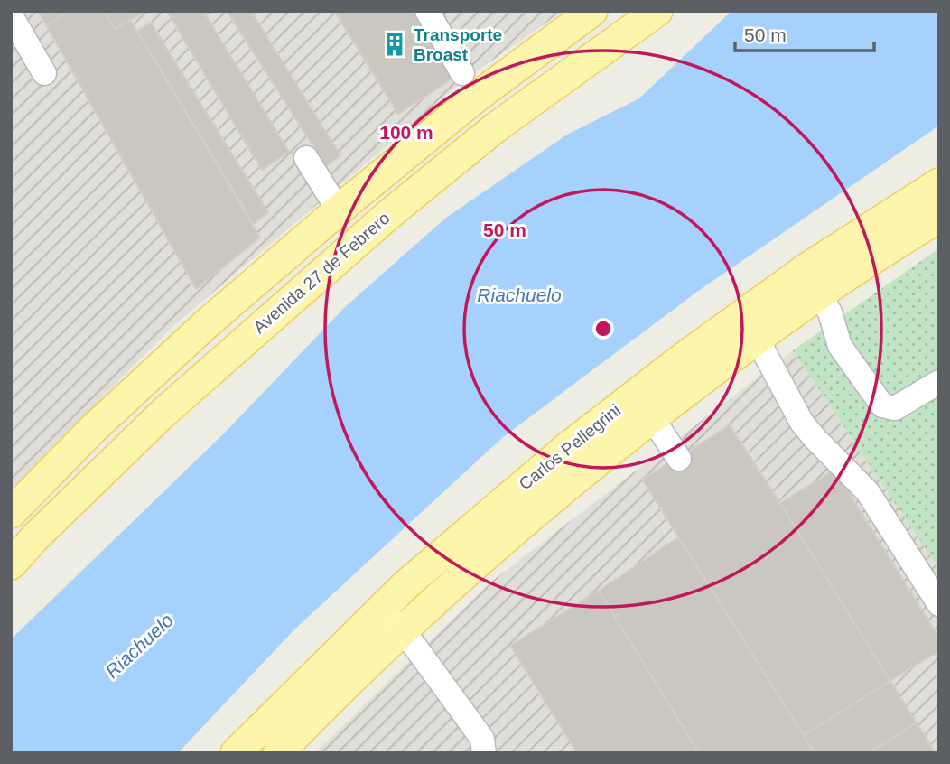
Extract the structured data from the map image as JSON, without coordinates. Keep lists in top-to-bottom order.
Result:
{
  "streets": {
    "main road": ["Avenida 27 de Febrero", "Carlos Pellegrini"]
  },
  "water": ["Riachuelo"],
  "places": {
    "building": ["Transporte Broast"]
  },
  "scale_bar": "50 m",
  "rings": ["100 m", "50 m"]
}
